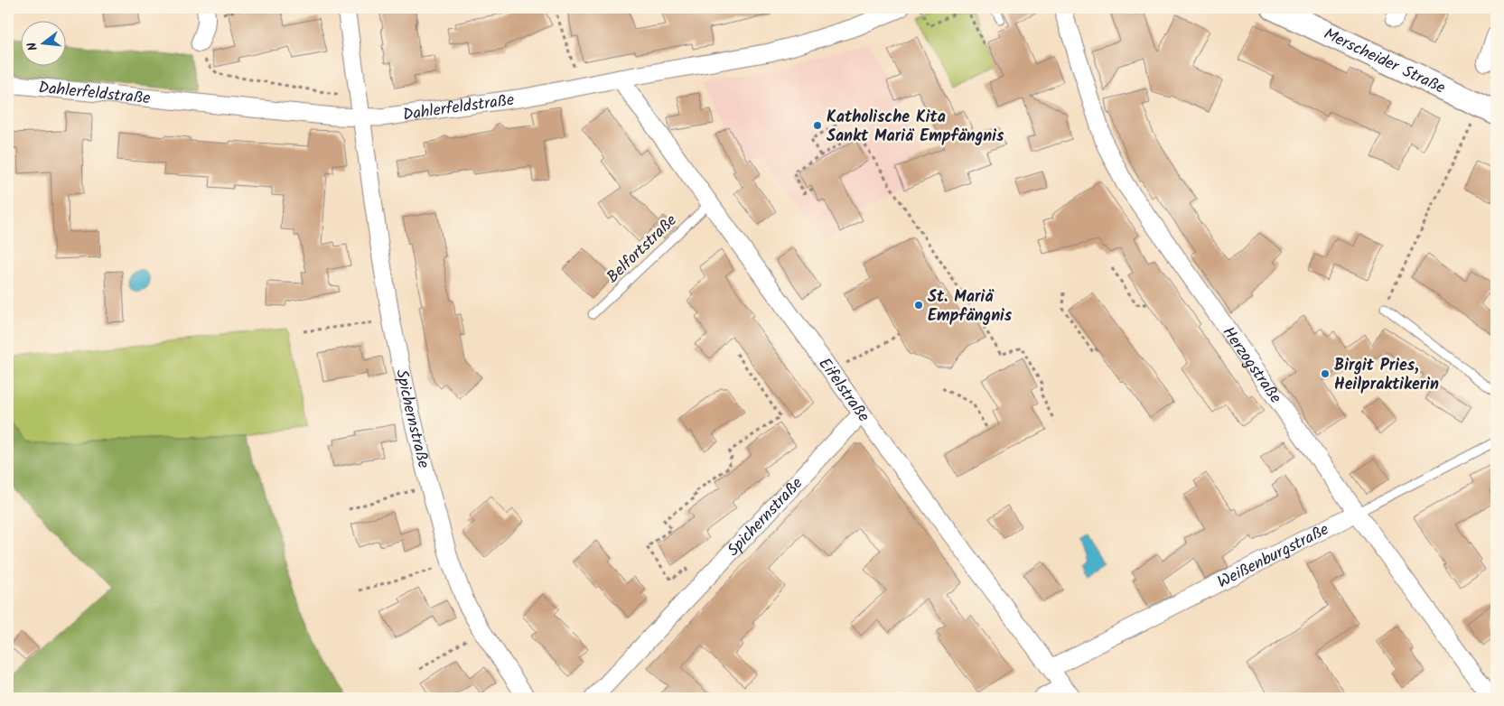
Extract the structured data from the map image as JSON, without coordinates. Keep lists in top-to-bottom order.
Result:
{
  "streets": {
    "main road": ["Merscheider Straße"],
    "street": [
      "Dahlerfeldstraße",
      "Herzogstraße",
      "Eifelstraße",
      "Spichernstraße",
      "Weißenburgstraße"
    ],
    "lane": ["Belfortstraße"]
  },
  "crossings": [
    ["Dahlerfeldstraße", "Eifelstraße"],
    ["Dahlerfeldstraße", "Spichernstraße"],
    ["Belfortstraße", "Eifelstraße"],
    ["Herzogstraße", "Weißenburgstraße"],
    ["Eifelstraße", "Spichernstraße"],
    ["Eifelstraße", "Weißenburgstraße"]
  ],
  "places": ["Katholische Kita Sankt Mariä Empfängnis", "St. Mariä Empfängnis", "Birgit Pries, Heilpraktikerin"],
  "north": "left"
}
